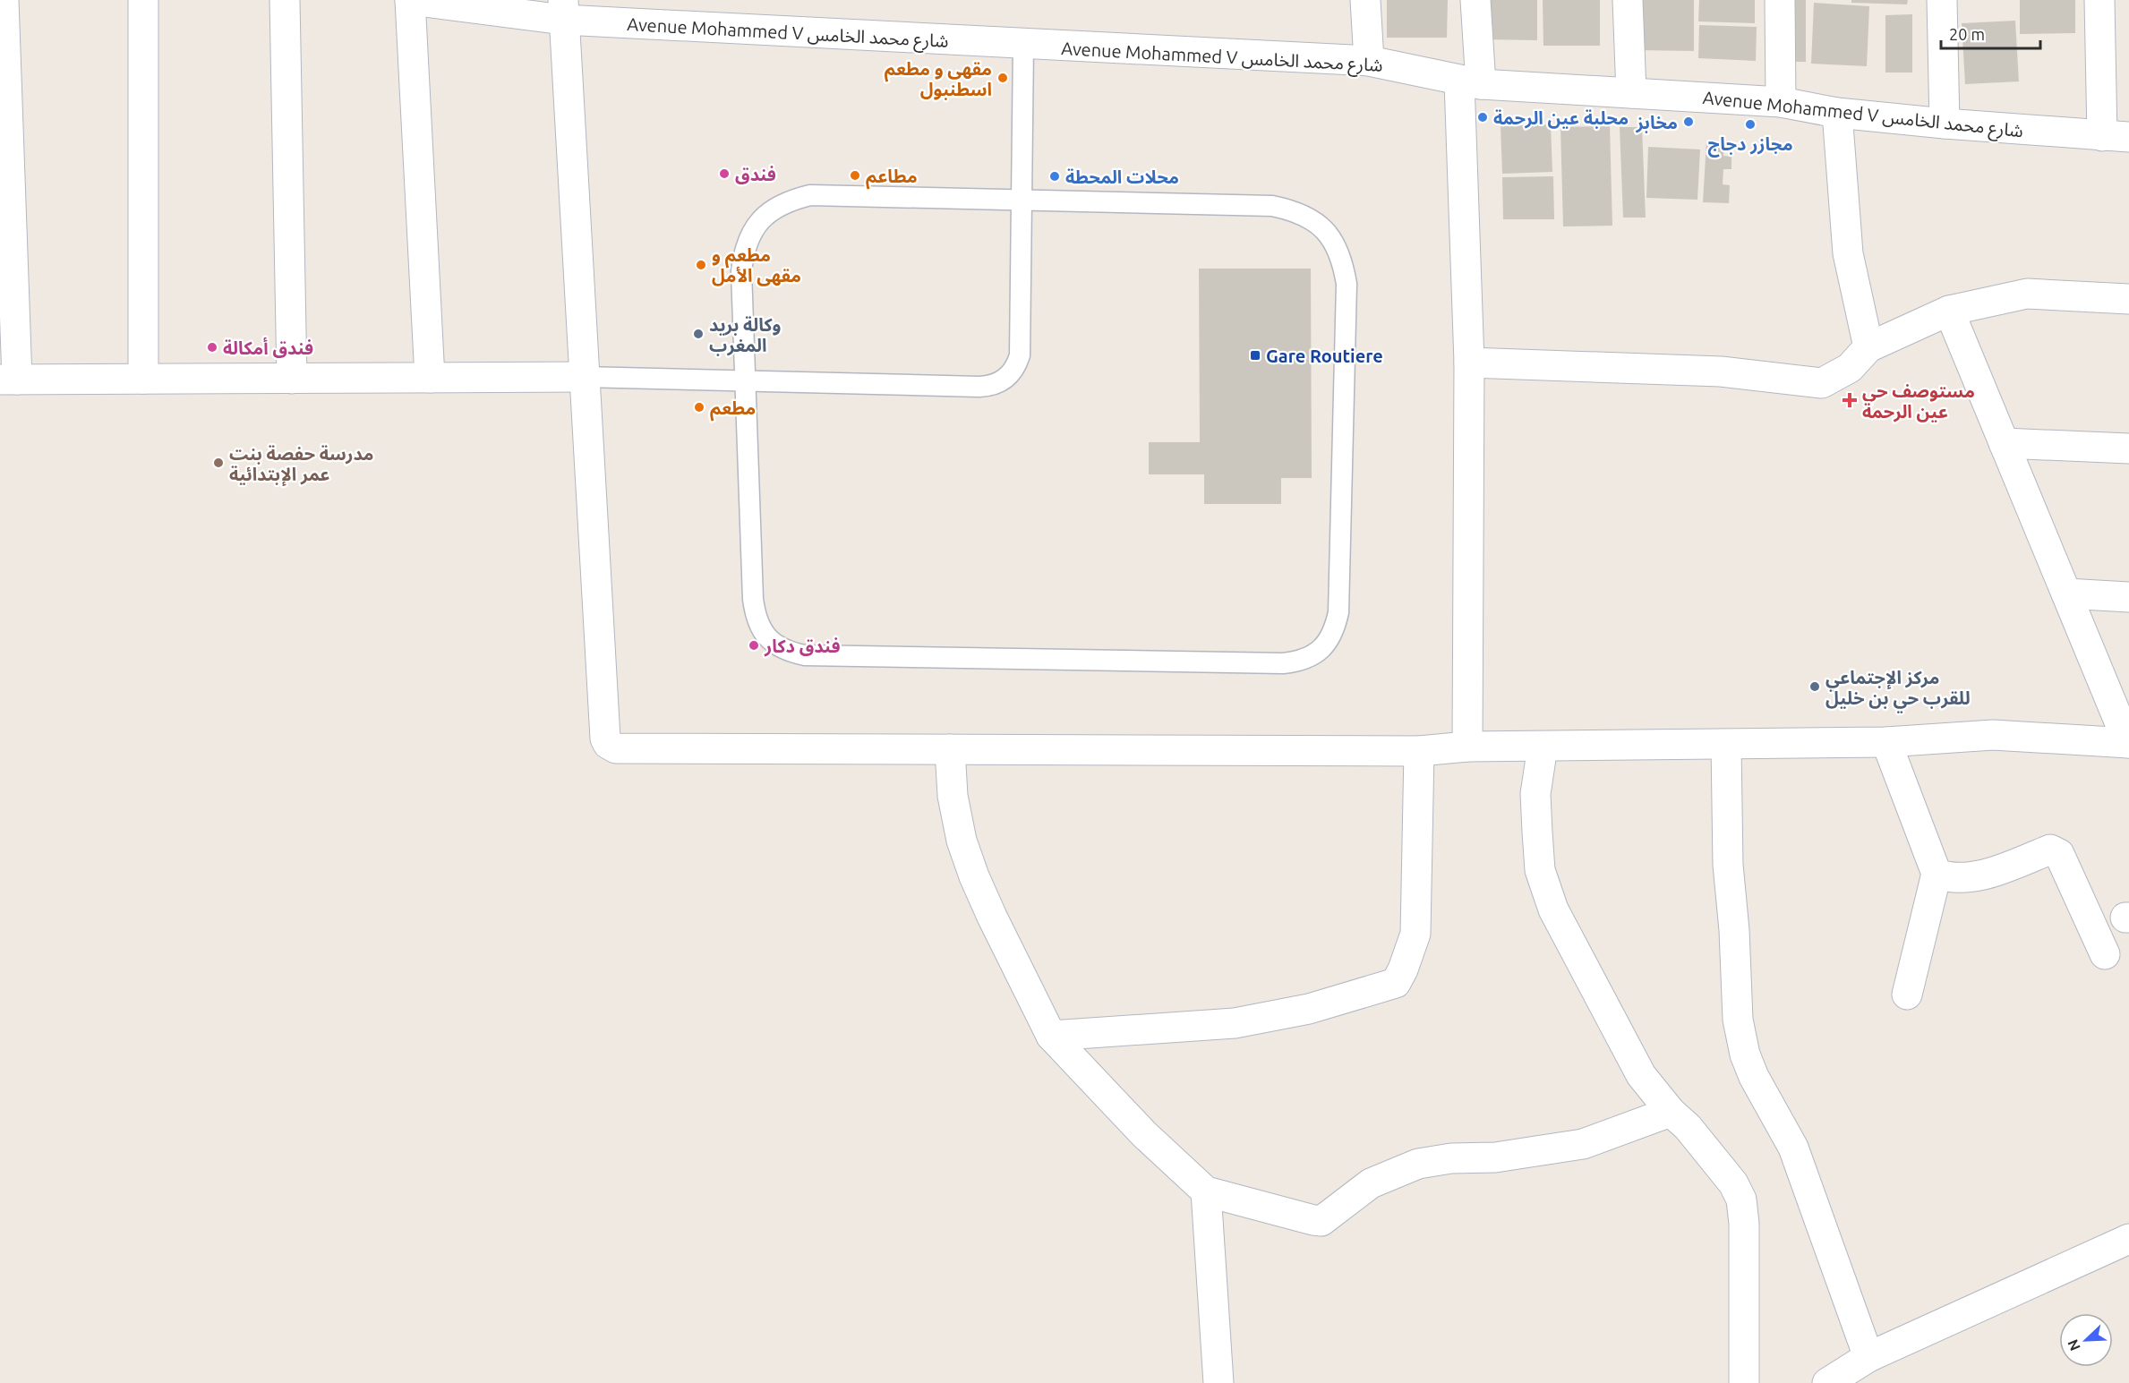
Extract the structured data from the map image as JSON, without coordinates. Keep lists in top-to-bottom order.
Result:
{
  "streets": {
    "street": ["Avenue Mohammed V شارع محمد الخامس"]
  },
  "places": {
    "other": [
      "مقهى و مطعم اسطنبول",
      "محلبة عين الرحمة",
      "مخابز",
      "مجازر دجاج",
      "فندق",
      "مطاعم",
      "محلات المحطة",
      "مطعم و مقهى الأمل",
      "وكالة بريد المغرب",
      "فندق أمكالة",
      "مطعم",
      "مدرسة حفصة بنت عمر الإبتدائية",
      "فندق دكار",
      "مركز الإجتماعي للقرب حي بن خليل"
    ],
    "transit": ["Gare Routiere"],
    "health": ["مستوصف حي عين الرحمة"]
  },
  "scale_bar": "20 m",
  "north": "bottom left"
}
